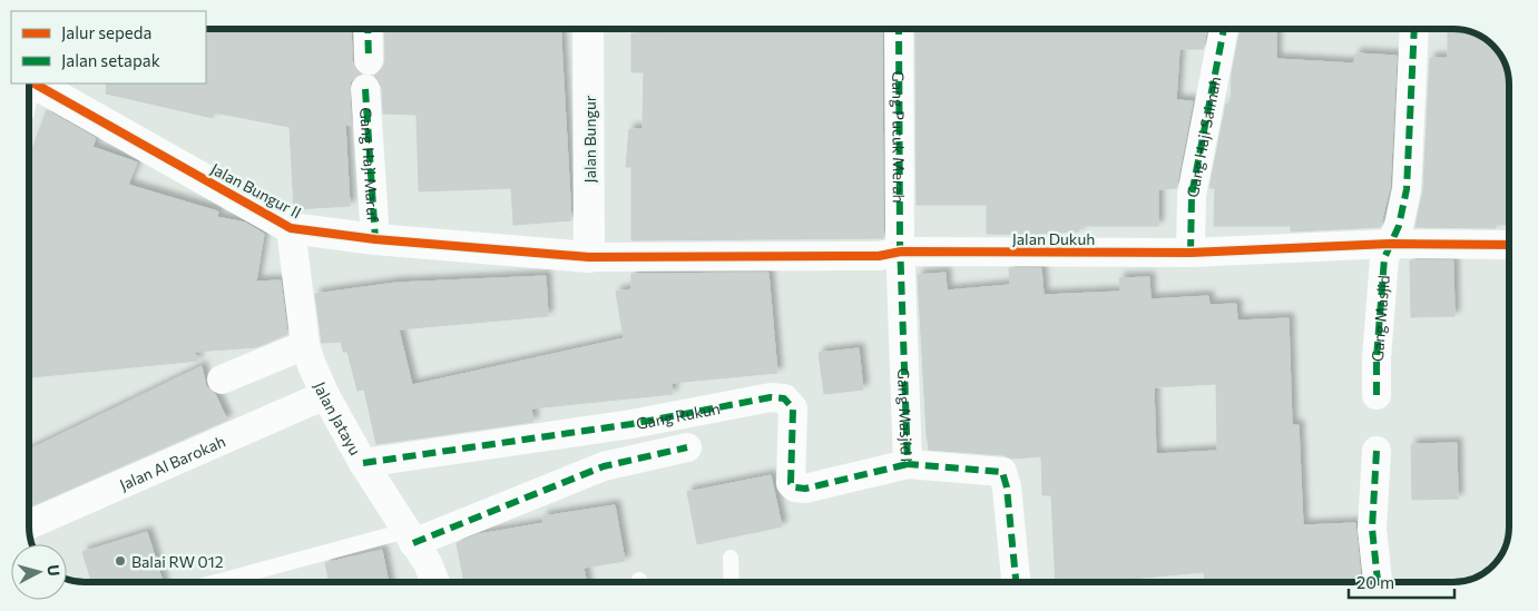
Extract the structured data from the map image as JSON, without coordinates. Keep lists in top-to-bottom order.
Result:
{
  "streets": {
    "street": [
      "Gang Pucuk Merah",
      "Gang Haji Saimah",
      "Jalan Bungur",
      "Gang Haji Maruf",
      "Jalan Bungur II",
      "Jalan Dukuh",
      "Gang Masjid",
      "Gang Masjid I",
      "Gang Rukun",
      "Jalan Jatayu",
      "Jalan Al Barokah"
    ]
  },
  "crossings": [
    ["Gang Pucuk Merah", "Jalan Dukuh"],
    ["Gang Pucuk Merah", "Gang Masjid I"],
    ["Gang Haji Saimah", "Jalan Dukuh"],
    ["Jalan Bungur", "Jalan Bungur II"],
    ["Jalan Bungur", "Jalan Dukuh"],
    ["Gang Haji Maruf", "Jalan Bungur II"],
    ["Jalan Bungur II", "Jalan Dukuh"],
    ["Jalan Bungur II", "Jalan Jatayu"],
    ["Jalan Dukuh", "Gang Masjid"],
    ["Jalan Dukuh", "Gang Masjid I"],
    ["Gang Masjid I", "Gang Rukun"],
    ["Gang Rukun", "Jalan Jatayu"],
    ["Jalan Jatayu", "Jalan Al Barokah"]
  ],
  "places": ["Balai RW 012"],
  "legend": ["Jalur sepeda", "Jalan setapak"],
  "scale_bar": "20 m",
  "north": "right"
}
